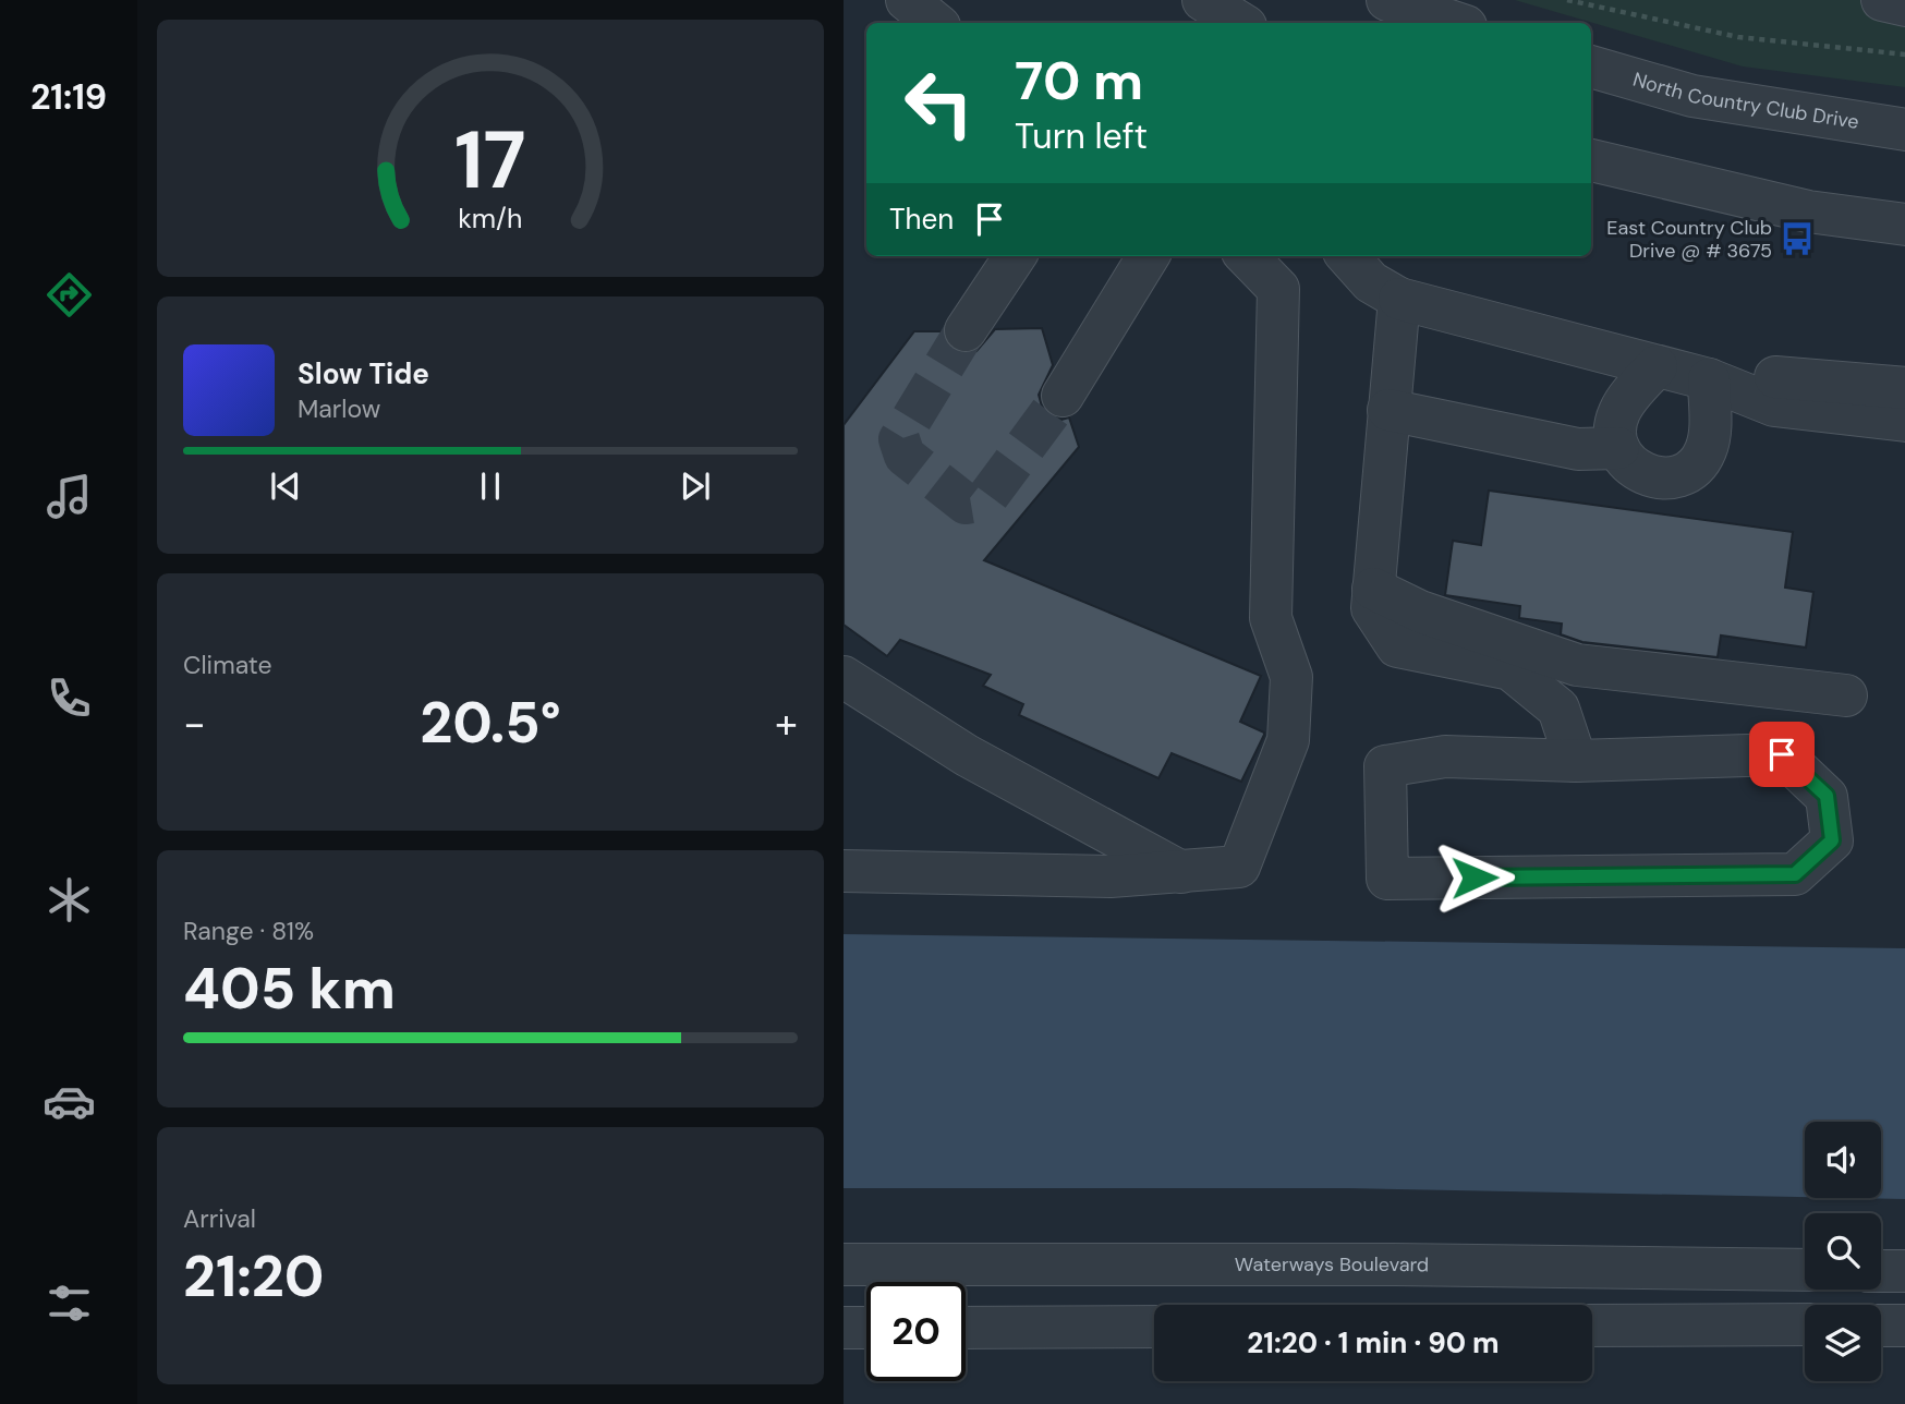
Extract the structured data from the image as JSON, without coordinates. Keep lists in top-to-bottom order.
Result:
{
  "streets": {
    "street": ["North Country Club Drive", "Waterways Boulevard"]
  },
  "places": {
    "bus stop": ["East Country Club Drive @ # 3675"]
  },
  "page": {
    "tabs": "21:19",
    "turn": ["70 m", "Turn left"],
    "then": "Then",
    "song": ["Slow Tide", "Marlow"],
    "tile": [
      "Climate",
      ["Range · 81%", "405 km"],
      ["Arrival", "21:20"]
    ],
    "heat": ["−", "20.5°", "+"],
    "limit": "20",
    "trip": "21:20 · 1 min · 90 m",
    "gauge": ["17", "km/h"]
  }
}
